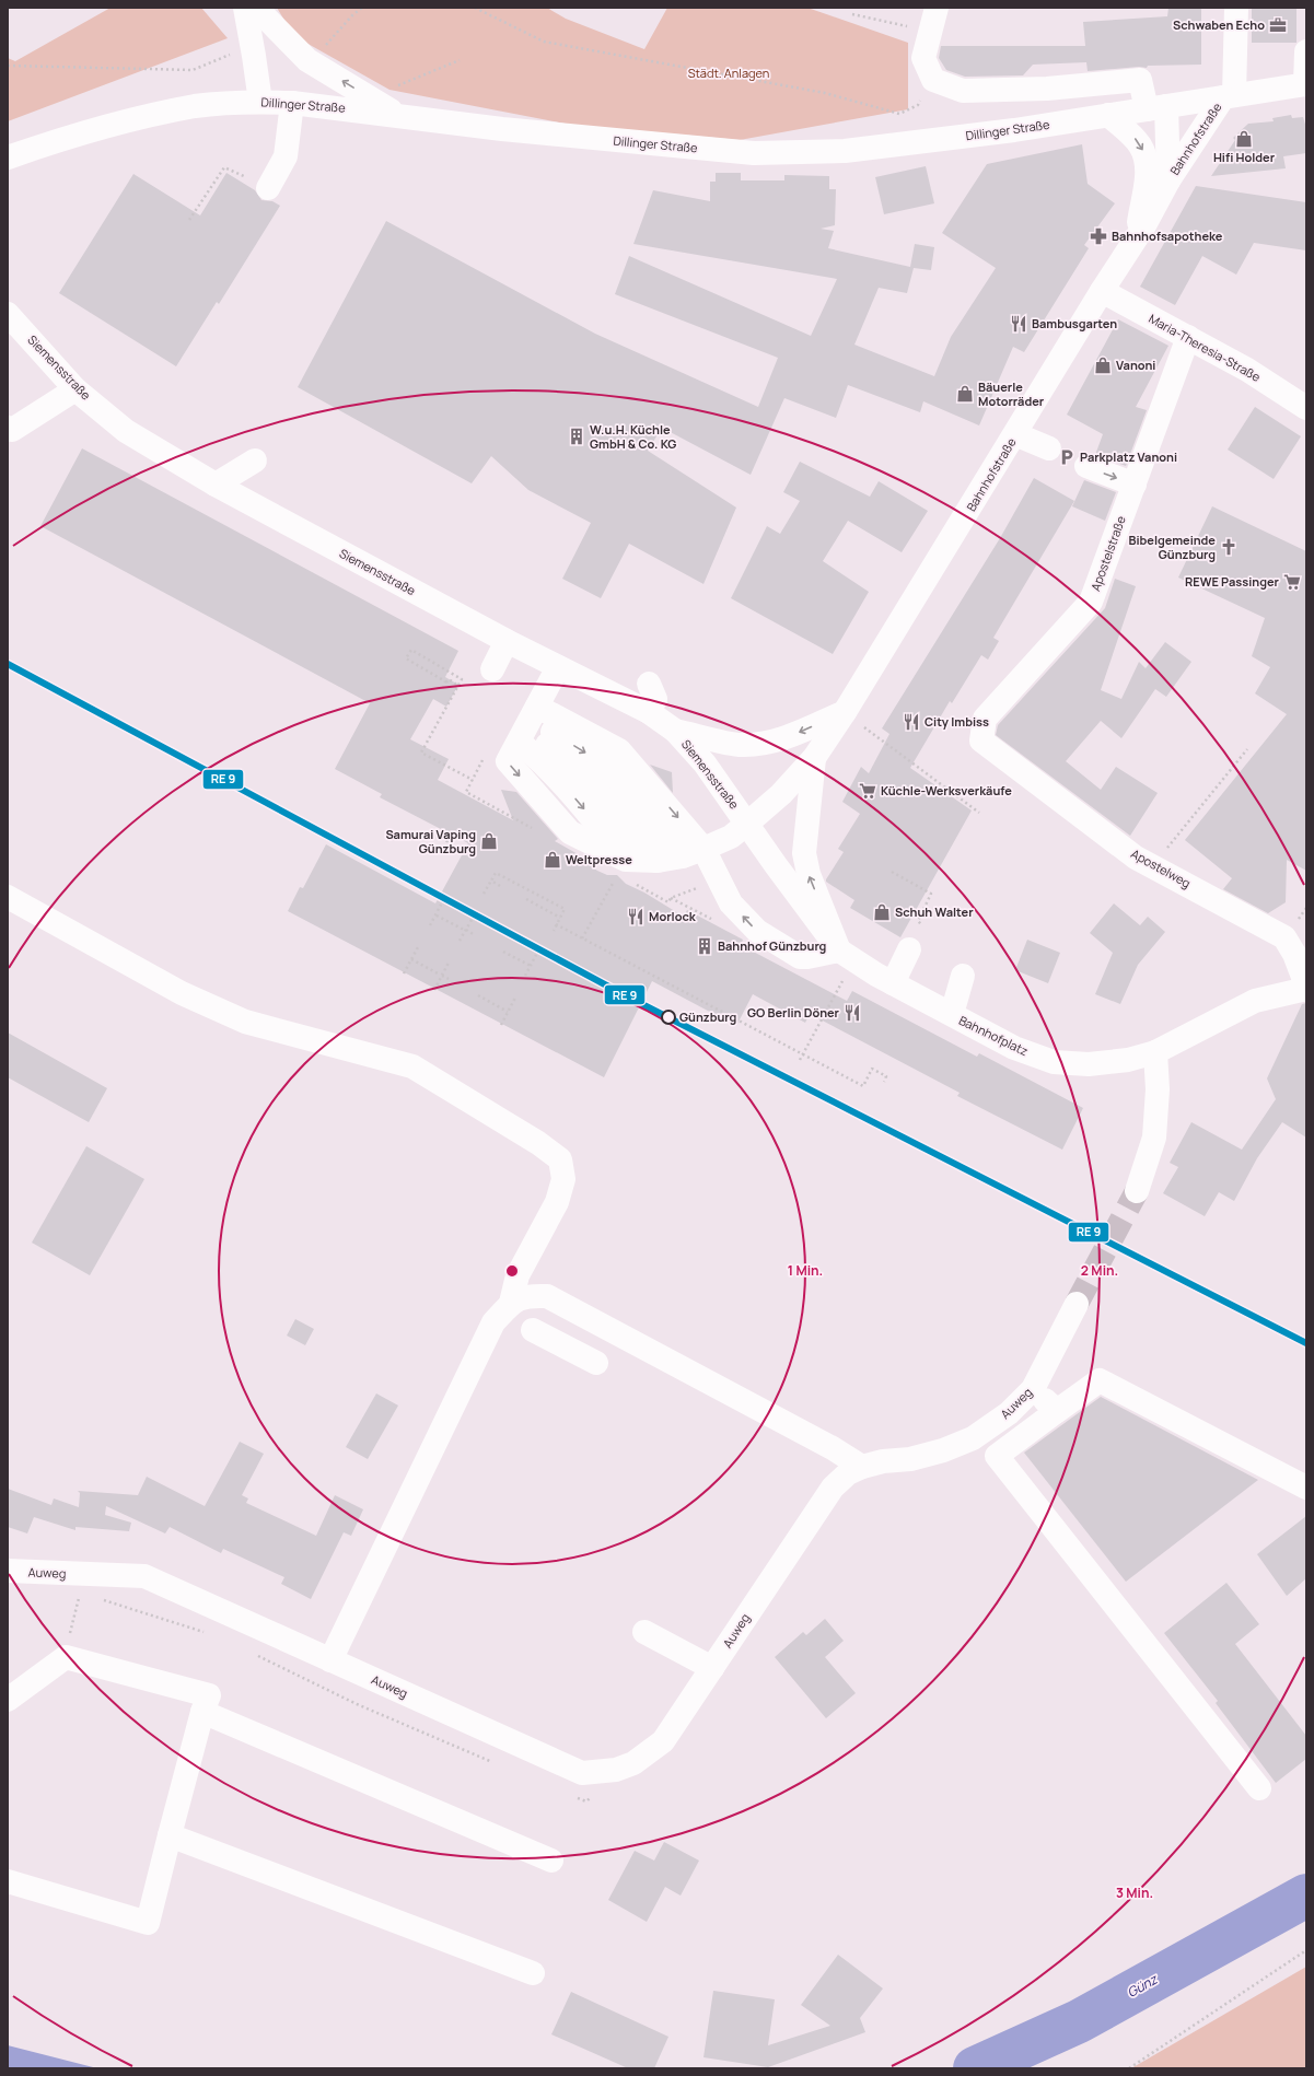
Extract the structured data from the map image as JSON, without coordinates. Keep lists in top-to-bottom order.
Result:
{
  "streets": {
    "street": [
      "Dillinger Straße",
      "Bahnhofstraße",
      "Maria-Theresia-Straße",
      "Siemensstraße",
      "Apostelstraße",
      "Apostelweg",
      "Bahnhofplatz",
      "Auweg"
    ]
  },
  "crossings": [
    ["Dillinger Straße", "Bahnhofstraße"],
    ["Bahnhofstraße", "Maria-Theresia-Straße"],
    ["Bahnhofstraße", "Siemensstraße"],
    ["Bahnhofstraße", "Bahnhofplatz"],
    ["Maria-Theresia-Straße", "Apostelstraße"],
    ["Siemensstraße", "Bahnhofplatz"],
    ["Apostelstraße", "Apostelweg"],
    ["Apostelweg", "Bahnhofplatz"]
  ],
  "water": ["Günz"],
  "parks": ["Städt. Anlagen"],
  "places": {
    "office": ["Schwaben Echo"],
    "shop": [
      "Hifi Holder",
      "Vanoni",
      "Bäuerle Motorräder",
      "Samurai Vaping Günzburg",
      "Weltpresse",
      "Schuh Walter"
    ],
    "pharmacy": ["Bahnhofsapotheke"],
    "restaurant": [
      "Bambusgarten",
      "City Imbiss",
      "Morlock",
      "GO Berlin Döner"
    ],
    "building": ["W.u.H. Küchle GmbH & Co. KG", "Bahnhof Günzburg"],
    "parking": ["Parkplatz Vanoni"],
    "church": ["Bibelgemeinde Günzburg"],
    "supermarket": ["REWE Passinger", "Küchle-Werksverkäufe"],
    "other": ["Günzburg"]
  },
  "rings": ["1 Min.", "2 Min.", "3 Min."]
}
